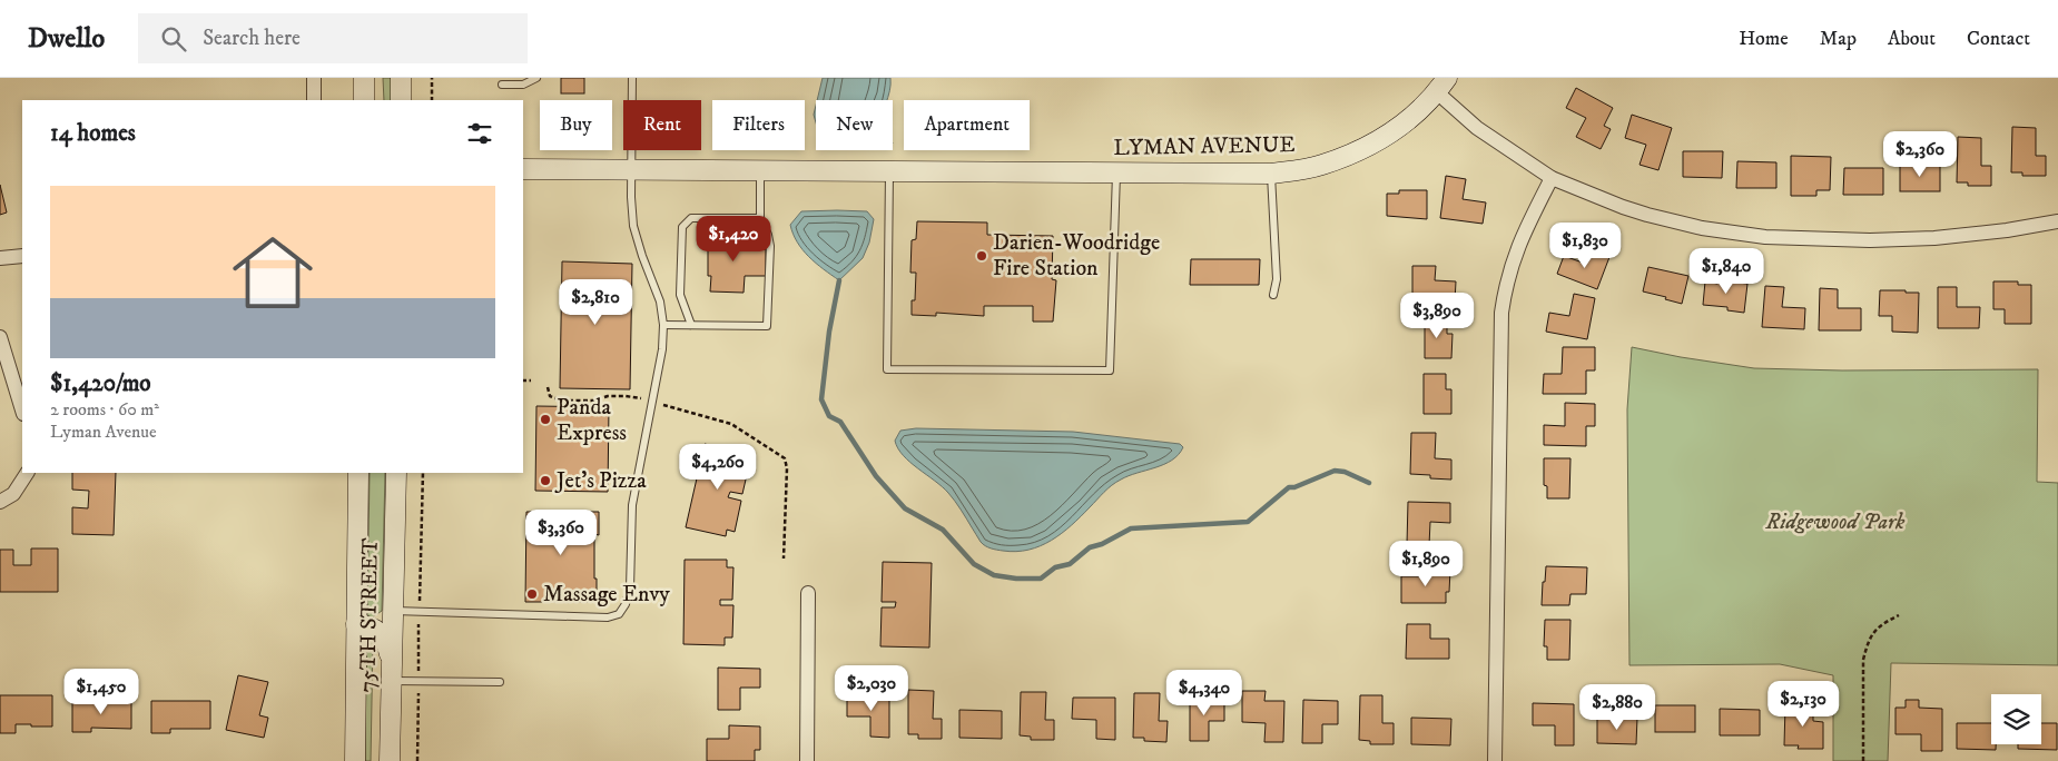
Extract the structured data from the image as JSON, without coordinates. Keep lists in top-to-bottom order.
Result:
{
  "streets": {
    "street": ["LYMAN AVENUE", "75TH STREET"]
  },
  "parks": ["Ridgewood Park"],
  "places": [
    "Darien-Woodridge Fire Station",
    "Panda Express",
    "Jet's Pizza",
    "Massage Envy"
  ],
  "page": {
    "header": "Dwello",
    "search": "Search here",
    "nav": [
      "Home",
      "Map",
      "About",
      "Contact"
    ],
    "chip": [
      "Buy",
      "Rent",
      "Filters",
      "New",
      "Apartment"
    ],
    "heading": "14 homes",
    "price": [
      "$2,360",
      "$1,420",
      "$1,830",
      "$1,840",
      "$2,810",
      "$3,890",
      "$4,260",
      "$3,360",
      "$1,890",
      "$2,030",
      "$1,450",
      "$4,340",
      "$2,130",
      "$2,880"
    ],
    "list": [
      {
        "name": "$1,420/mo",
        "note": "2 rooms · 60 m² · Lyman Avenue"
      }
    ]
  }
}
